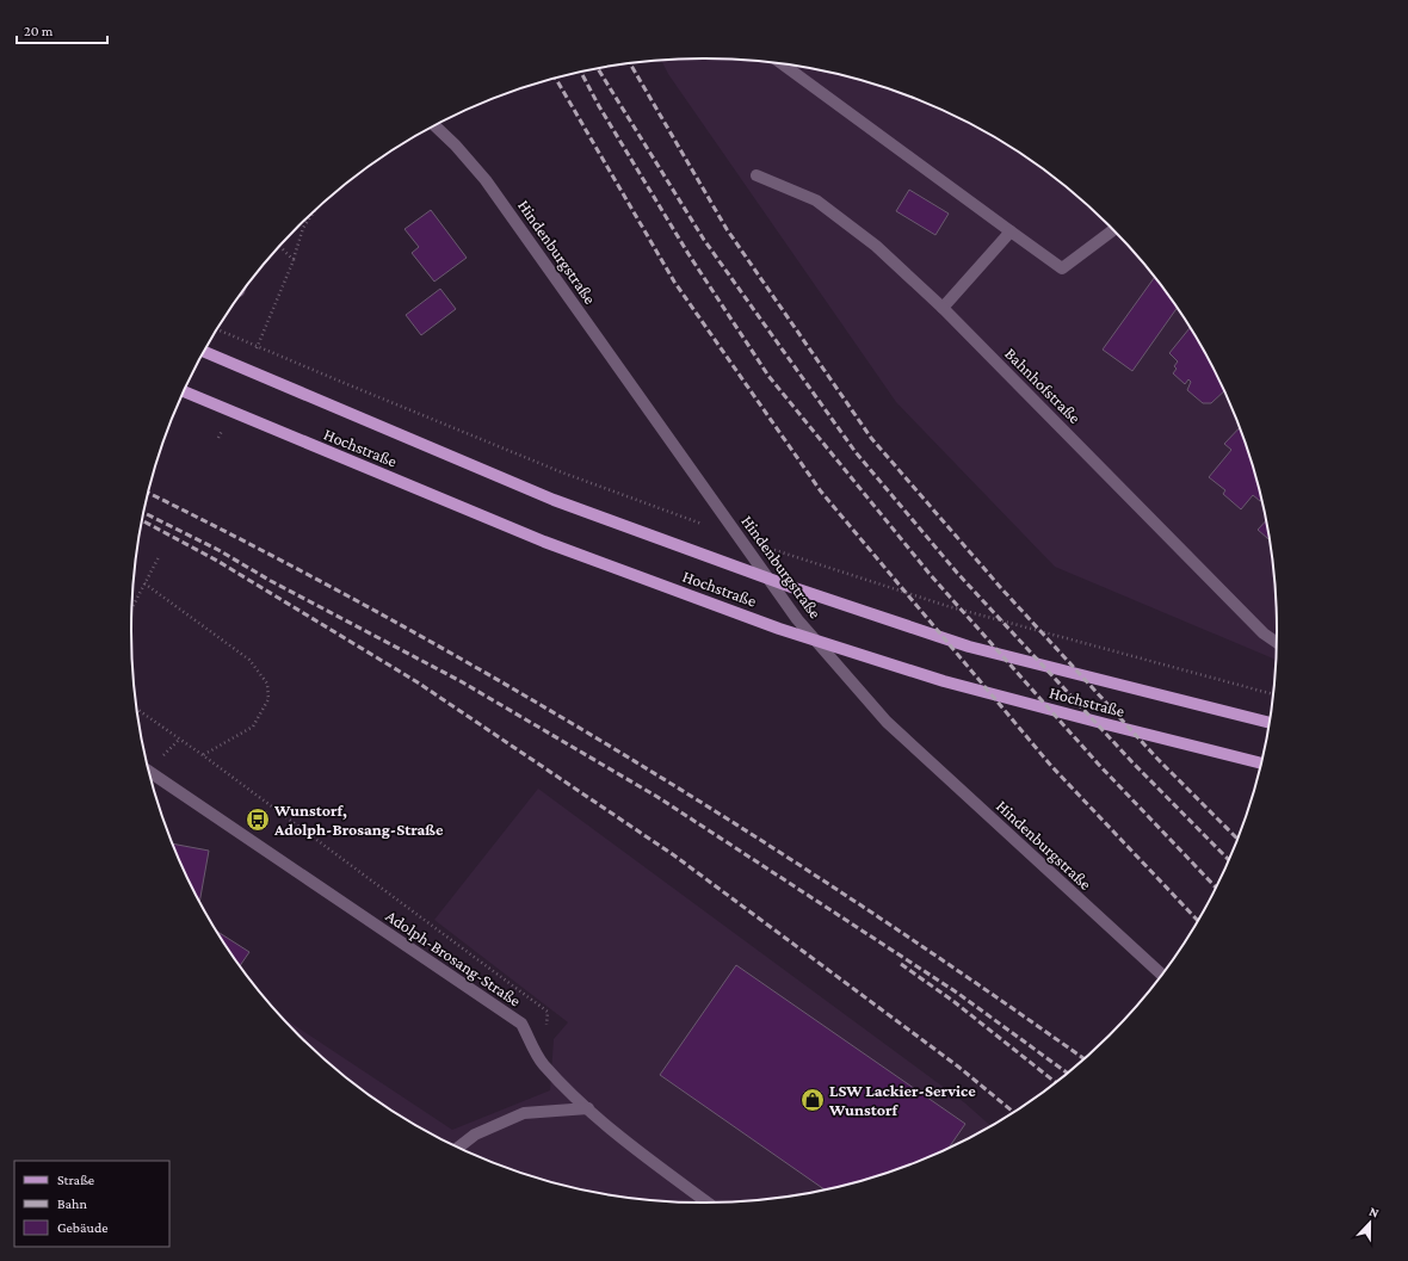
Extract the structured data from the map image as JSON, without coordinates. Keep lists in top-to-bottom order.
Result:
{
  "streets": {
    "main road": ["Hochstraße"],
    "street": ["Hindenburgstraße", "Bahnhofstraße", "Adolph-Brosang-Straße"]
  },
  "places": {
    "bus stop": ["Wunstorf, Adolph-Brosang-Straße"],
    "shop": ["LSW Lackier-Service Wunstorf"]
  },
  "legend": ["Straße", "Bahn", "Gebäude"],
  "scale_bar": "20 m",
  "north": "top"
}
